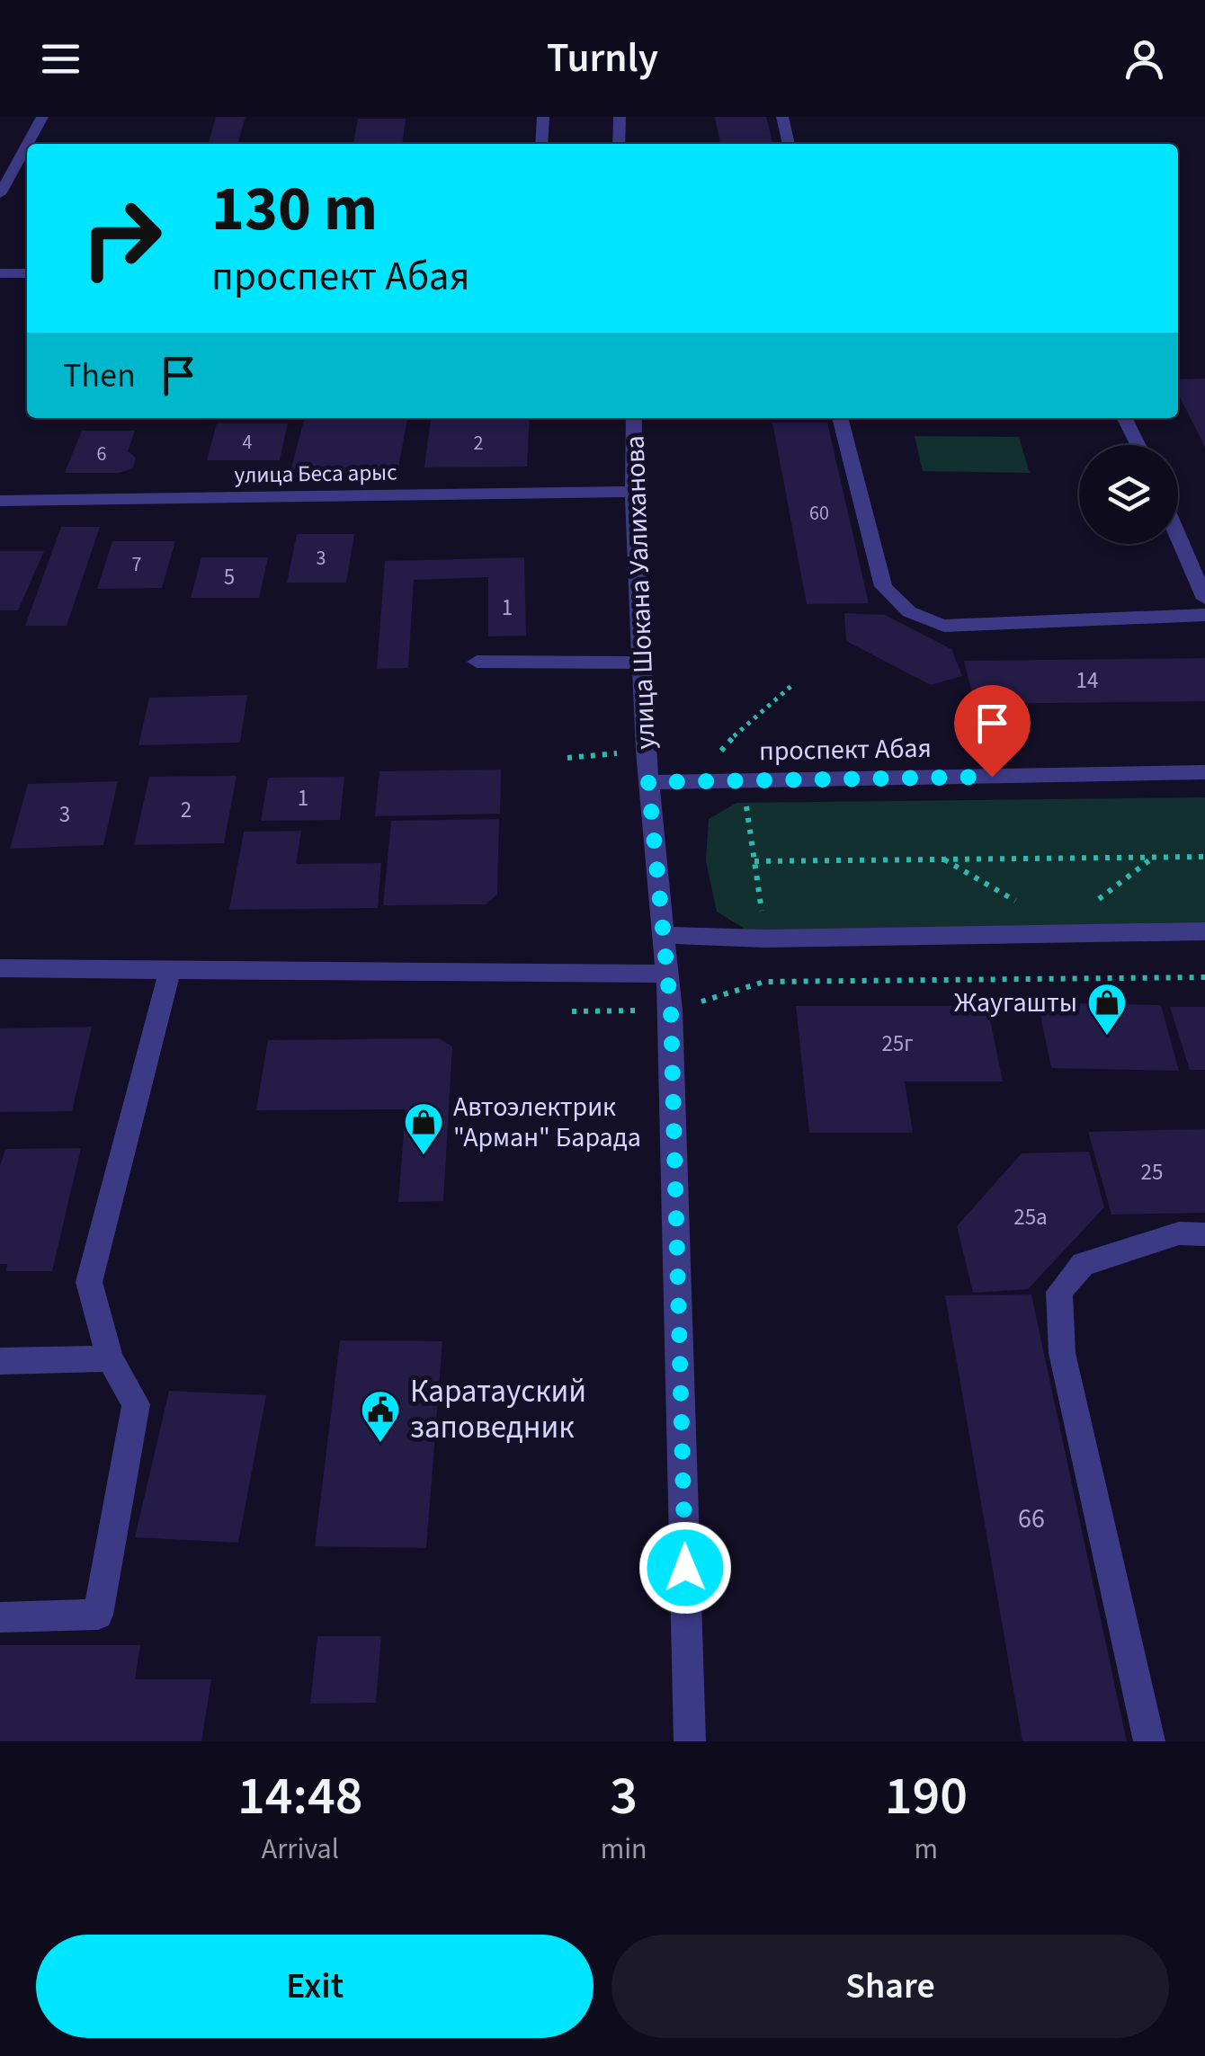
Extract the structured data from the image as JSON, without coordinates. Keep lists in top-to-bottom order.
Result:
{
  "streets": {
    "street": ["улица Беса арыс", "улица Шокана Уалиханова", "проспект Абая"]
  },
  "crossings": [
    ["улица Беса арыс", "улица Шокана Уалиханова"],
    ["улица Шокана Уалиханова", "проспект Абая"]
  ],
  "places": {
    "shop": ["Жаугашты", "Автоэлектрик \"Арман\" Барада"],
    "public building": ["Каратауский заповедник"]
  },
  "house_numbers": [
    "4",
    "2",
    "6",
    "60",
    "3",
    "7",
    "5",
    "1",
    "14",
    "1",
    "2",
    "3",
    "25г",
    "25",
    "25а",
    "66"
  ],
  "page": {
    "header": "Turnly",
    "turn": ["130 m", "проспект Абая"],
    "then": "Then",
    "eta": [
      "14:48",
      "Arrival",
      "3",
      "min",
      "190",
      "m"
    ],
    "buttons": ["Exit", "Share"]
  }
}
